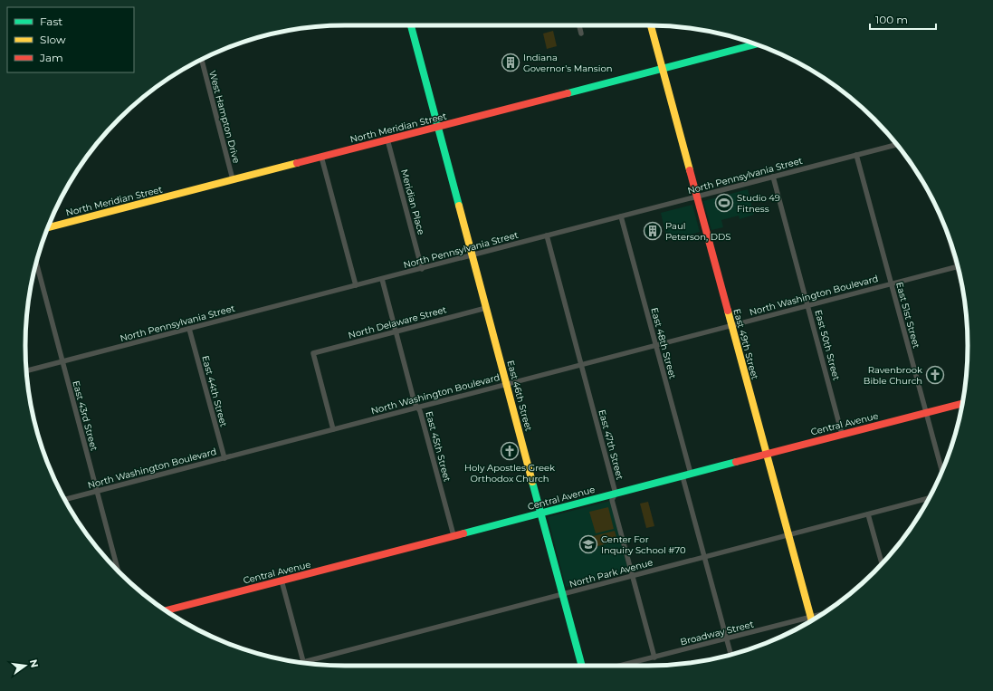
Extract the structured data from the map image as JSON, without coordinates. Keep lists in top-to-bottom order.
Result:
{
  "streets": {
    "main road": [
      "North Meridian Street",
      "East 49th Street",
      "East 46th Street",
      "Central Avenue"
    ],
    "street": [
      "West Hampton Drive",
      "North Pennsylvania Street",
      "Meridian Place",
      "North Washington Boulevard",
      "East 51st Street",
      "North Delaware Street",
      "East 48th Street",
      "East 50th Street",
      "East 44th Street",
      "East 43rd Street",
      "East 47th Street",
      "East 45th Street",
      "North Park Avenue",
      "Broadway Street"
    ]
  },
  "crossings": [
    ["West Hampton Drive", "North Meridian Street"],
    ["North Meridian Street", "Meridian Place"],
    ["North Meridian Street", "East 49th Street"],
    ["North Meridian Street", "East 46th Street"],
    ["North Pennsylvania Street", "Meridian Place"],
    ["North Pennsylvania Street", "East 51st Street"],
    ["North Pennsylvania Street", "East 48th Street"],
    ["North Pennsylvania Street", "East 49th Street"],
    ["North Pennsylvania Street", "East 50th Street"],
    ["North Pennsylvania Street", "East 44th Street"],
    ["North Pennsylvania Street", "East 46th Street"],
    ["North Pennsylvania Street", "East 43rd Street"],
    ["North Pennsylvania Street", "East 47th Street"],
    ["North Pennsylvania Street", "East 45th Street"],
    ["North Washington Boulevard", "East 51st Street"],
    ["North Washington Boulevard", "North Delaware Street"],
    ["North Washington Boulevard", "East 48th Street"],
    ["North Washington Boulevard", "East 49th Street"],
    ["North Washington Boulevard", "East 50th Street"],
    ["North Washington Boulevard", "East 44th Street"],
    ["North Washington Boulevard", "East 46th Street"],
    ["North Washington Boulevard", "East 43rd Street"],
    ["North Washington Boulevard", "East 47th Street"],
    ["North Washington Boulevard", "East 45th Street"],
    ["East 51st Street", "Central Avenue"],
    ["North Delaware Street", "East 46th Street"],
    ["North Delaware Street", "East 45th Street"],
    ["East 48th Street", "Central Avenue"],
    ["East 49th Street", "Central Avenue"],
    ["East 49th Street", "North Park Avenue"],
    ["East 49th Street", "Broadway Street"],
    ["East 50th Street", "Central Avenue"],
    ["East 46th Street", "Central Avenue"],
    ["East 46th Street", "North Park Avenue"],
    ["Central Avenue", "East 47th Street"],
    ["Central Avenue", "East 45th Street"],
    ["East 47th Street", "North Park Avenue"],
    ["East 47th Street", "Broadway Street"]
  ],
  "places": {
    "building": ["Indiana Governor's Mansion", "Paul Peterson, DDS"],
    "sports": ["Studio 49 Fitness"],
    "church": ["Ravenbrook Bible Church", "Holy Apostles Greek Orthodox Church"],
    "school or university": ["Center For Inquiry School #70"]
  },
  "legend": ["Fast", "Slow", "Jam"],
  "scale_bar": "100 m",
  "north": "right"
}
